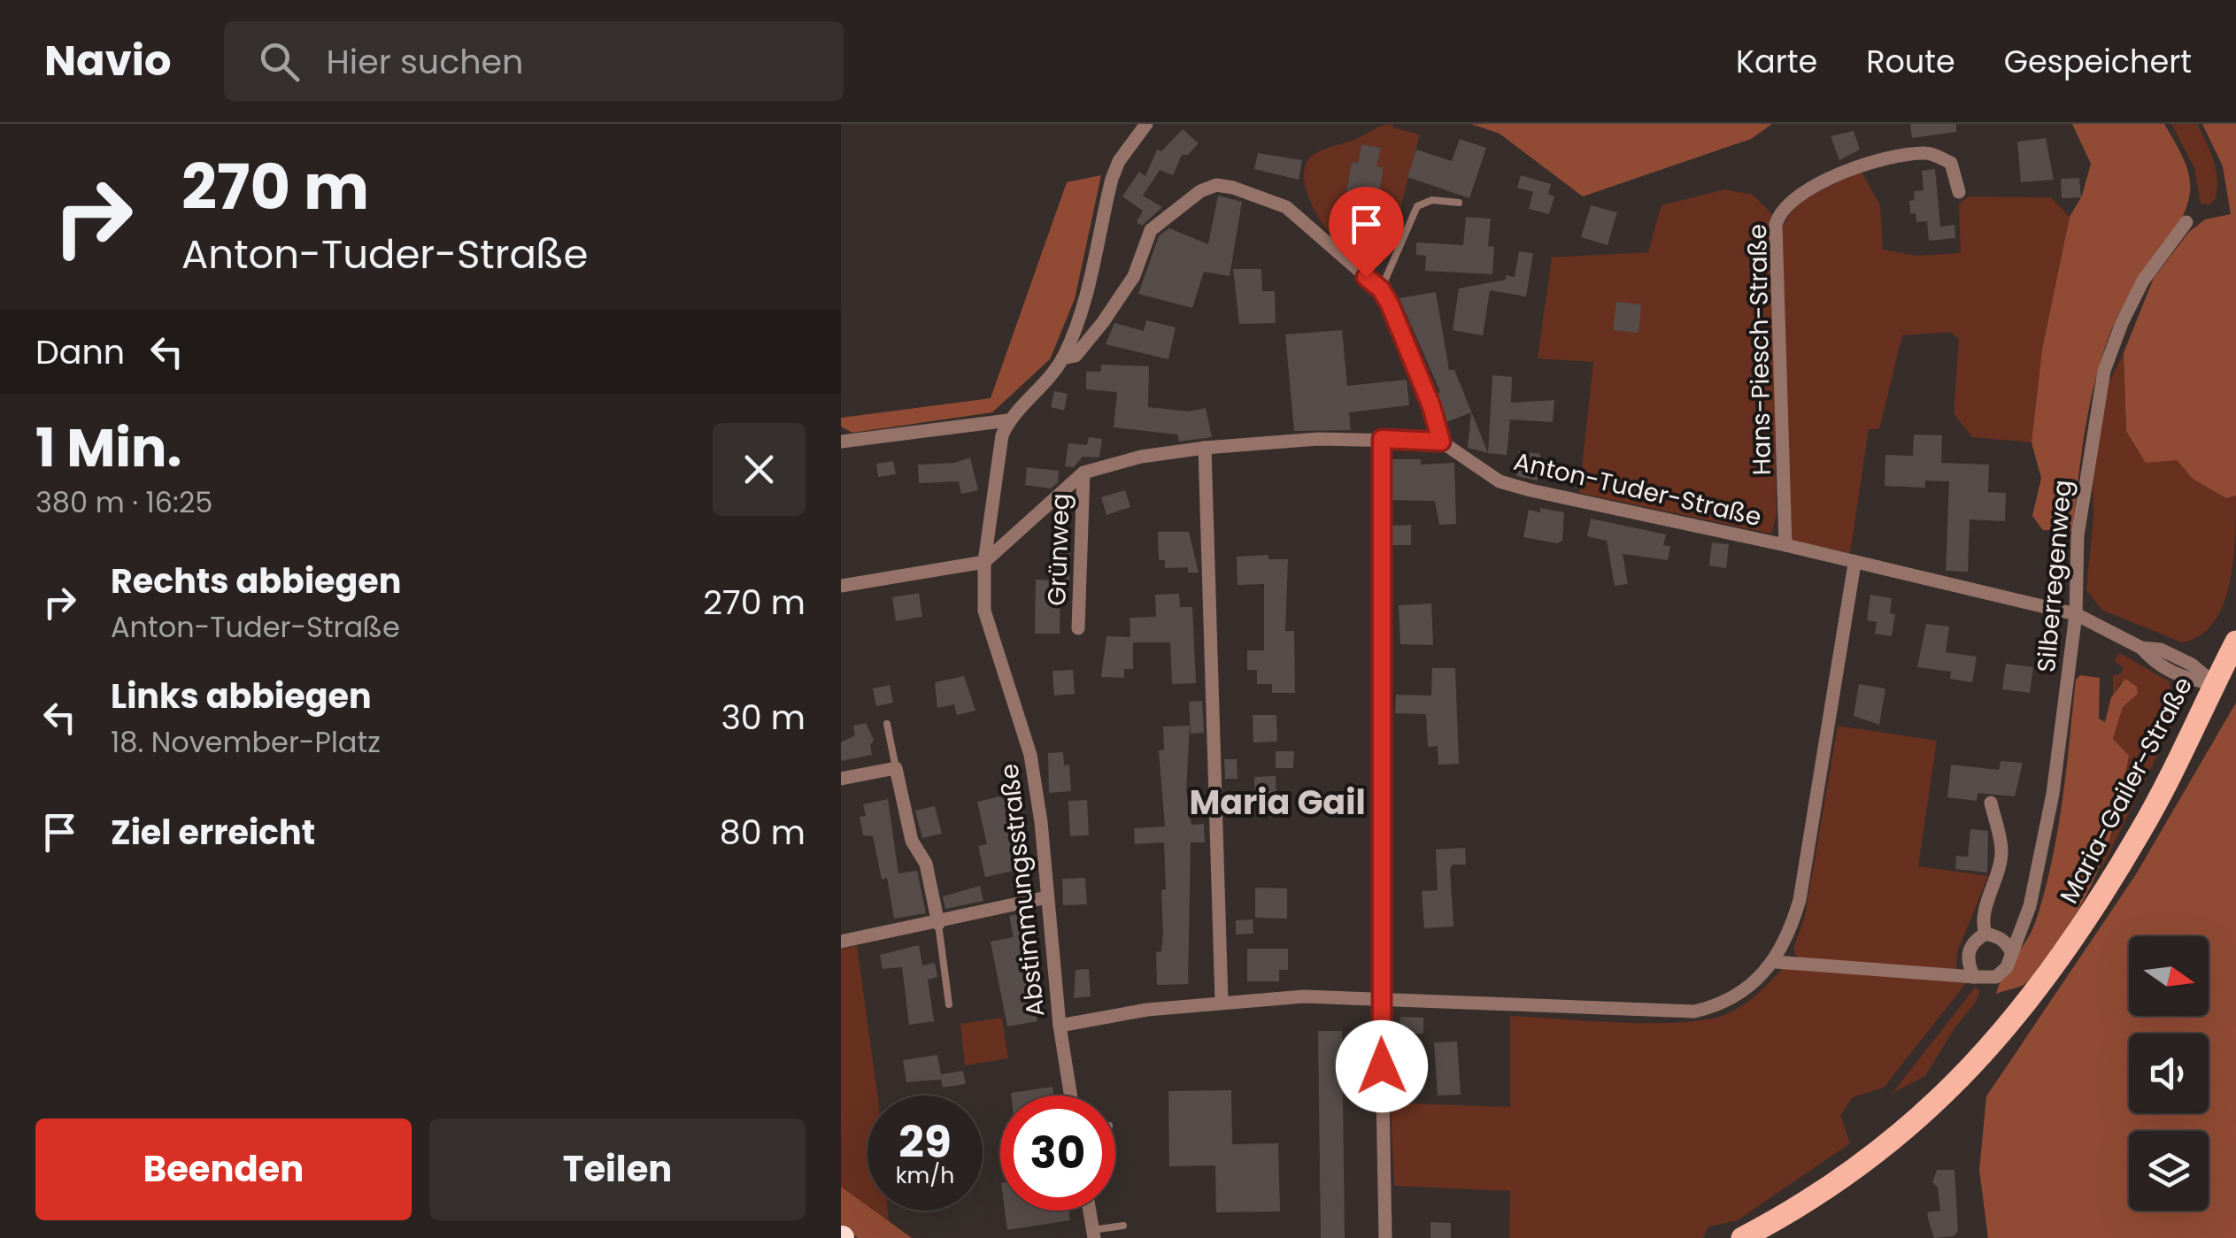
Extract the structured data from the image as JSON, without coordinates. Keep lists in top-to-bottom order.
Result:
{
  "streets": {
    "main road": ["Maria-Gailer-Straße"],
    "street": [
      "Hans-Piesch-Straße",
      "Anton-Tuder-Straße",
      "Grünweg",
      "Silberregenweg",
      "Abstimmungsstraße"
    ]
  },
  "crossings": [
    ["Hans-Piesch-Straße", "Anton-Tuder-Straße"],
    ["Anton-Tuder-Straße", "Silberregenweg"],
    ["Anton-Tuder-Straße", "Maria-Gailer-Straße"]
  ],
  "districts": ["Maria Gail"],
  "north": "right",
  "page": {
    "header": "Navio",
    "search": "Hier suchen",
    "nav": ["Karte", "Route", "Gespeichert"],
    "turn": ["270 m", "Anton-Tuder-Straße"],
    "then": "Dann",
    "heading": ["1 Min.", "380 m · 16:25"],
    "list": [
      {
        "name": "Rechts abbiegen",
        "note": "Anton-Tuder-Straße",
        "value": "270 m"
      },
      {
        "name": "Links abbiegen",
        "note": "18. November-Platz",
        "value": "30 m"
      },
      {
        "name": "Ziel erreicht",
        "value": "80 m"
      }
    ],
    "speed": "29 km/h",
    "limit": "30",
    "buttons": ["Beenden", "Teilen"]
  }
}
